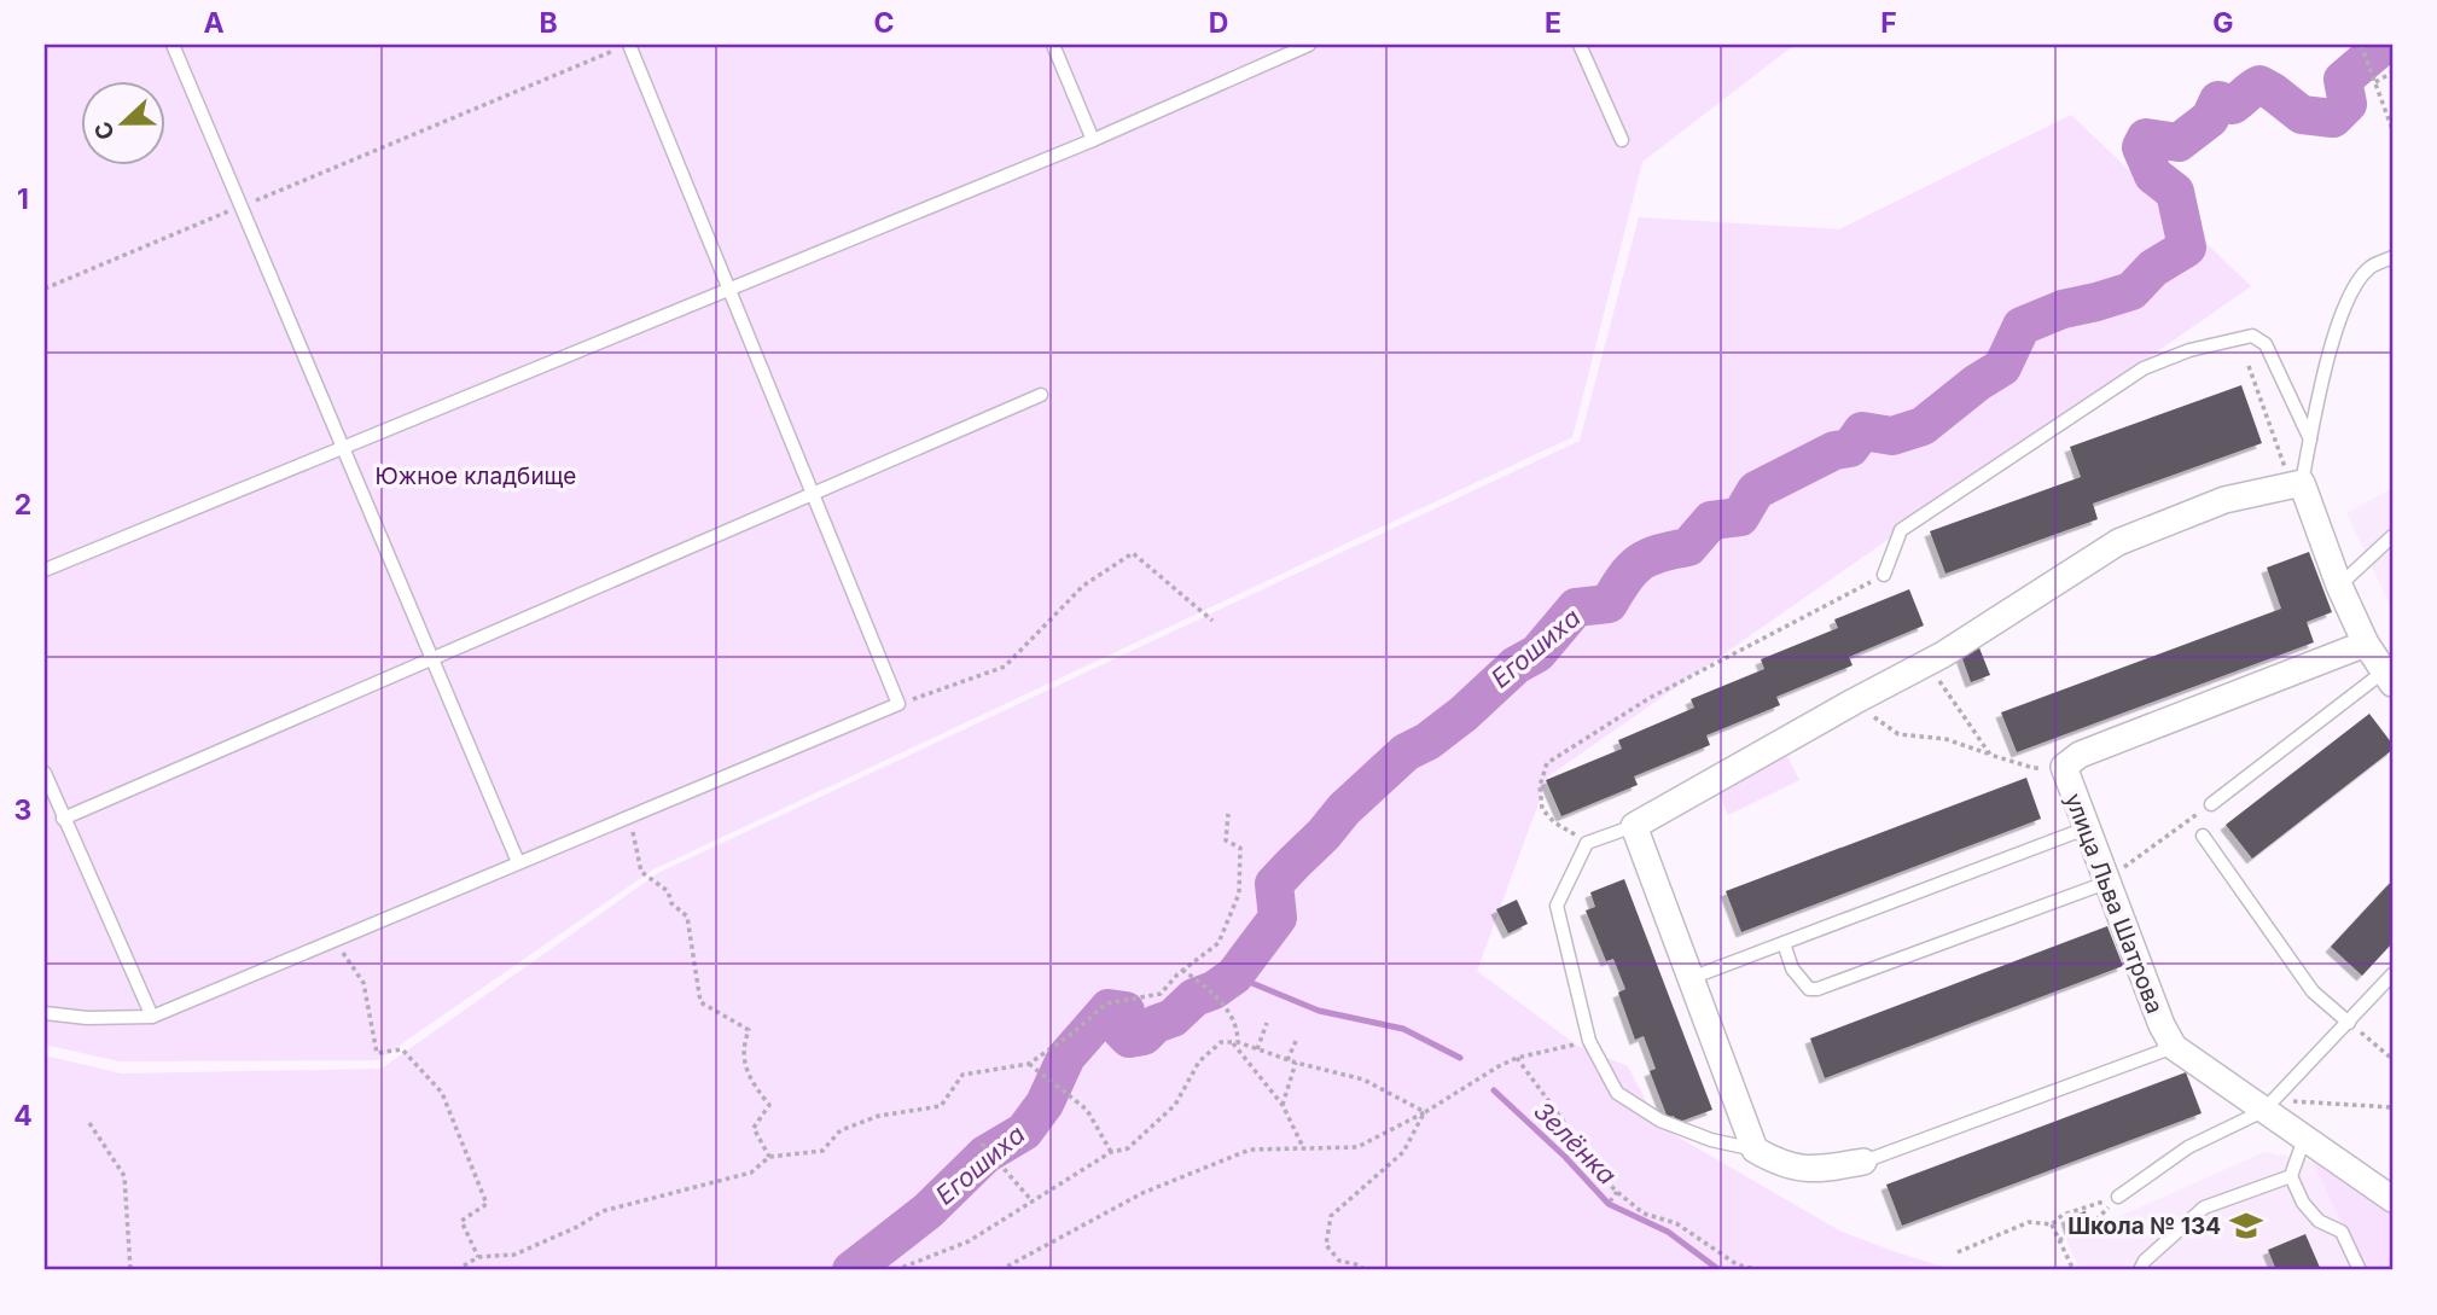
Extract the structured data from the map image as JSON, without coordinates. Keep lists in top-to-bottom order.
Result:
{
  "streets": {
    "street": ["улица Льва Шатрова"]
  },
  "water": ["Егошиха", "Зелёнка"],
  "parks": ["Южное кладбище"],
  "places": {
    "school or university": ["Школа № 134"]
  },
  "north": "left",
  "grid": {
    "columns": [
      "A",
      "B",
      "C",
      "D",
      "E",
      "F",
      "G"
    ],
    "rows": [
      "1",
      "2",
      "3",
      "4"
    ]
  }
}
